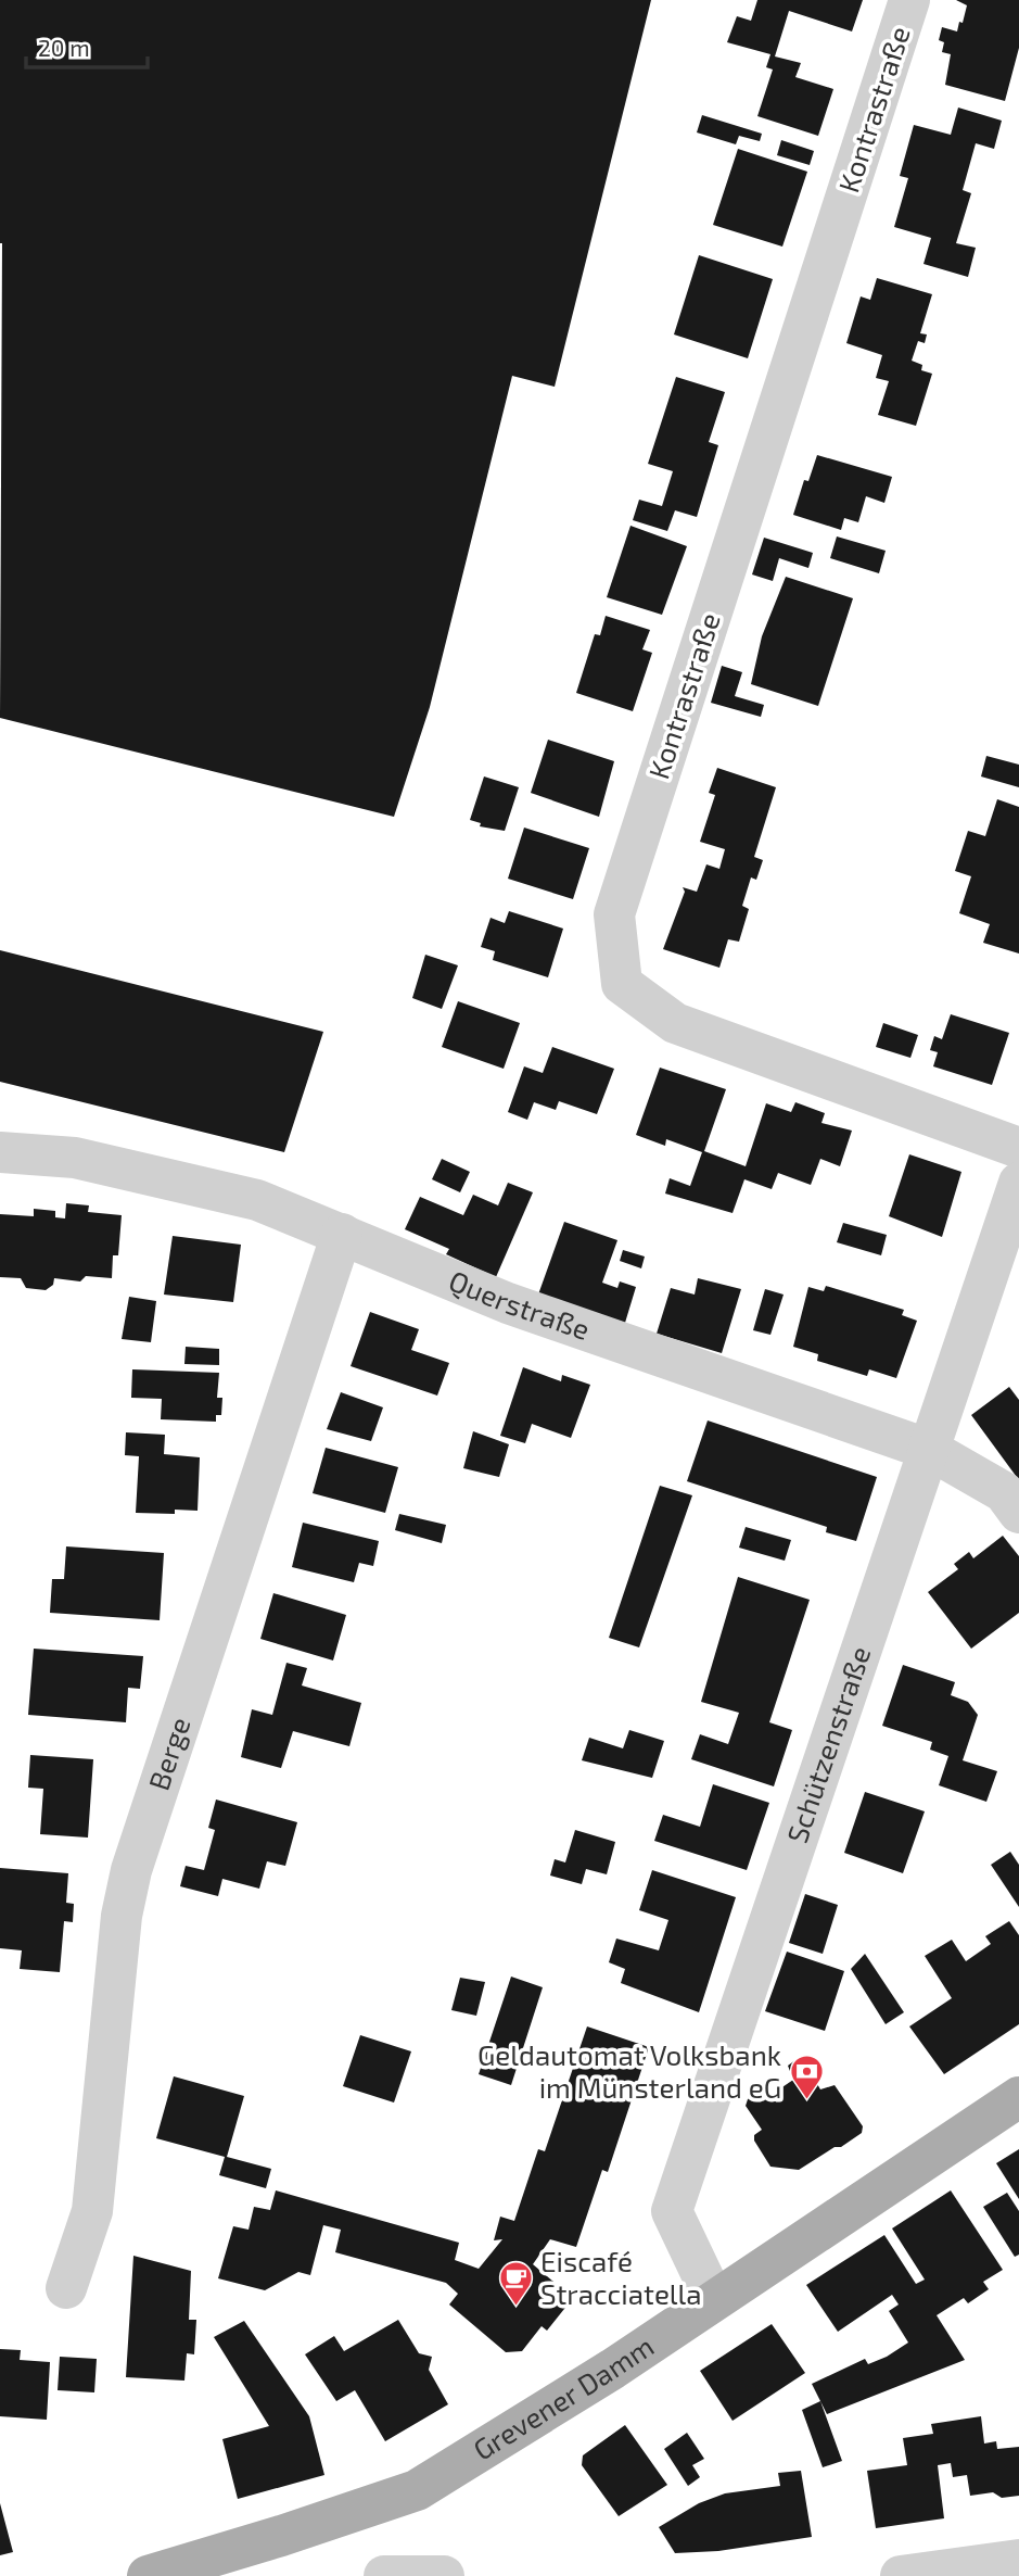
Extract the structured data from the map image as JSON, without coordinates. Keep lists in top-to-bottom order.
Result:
{
  "streets": {
    "main road": ["Grevener Damm"],
    "street": [
      "Kontrastraße",
      "Querstraße",
      "Schützenstraße",
      "Berge"
    ]
  },
  "crossings": [
    ["Querstraße", "Schützenstraße"],
    ["Querstraße", "Berge"],
    ["Schützenstraße", "Grevener Damm"]
  ],
  "places": {
    "bank": ["Geldautomat Volksbank im Münsterland eG"],
    "cafe": ["Eiscafé Stracciatella"]
  },
  "scale_bar": "20 m"
}
